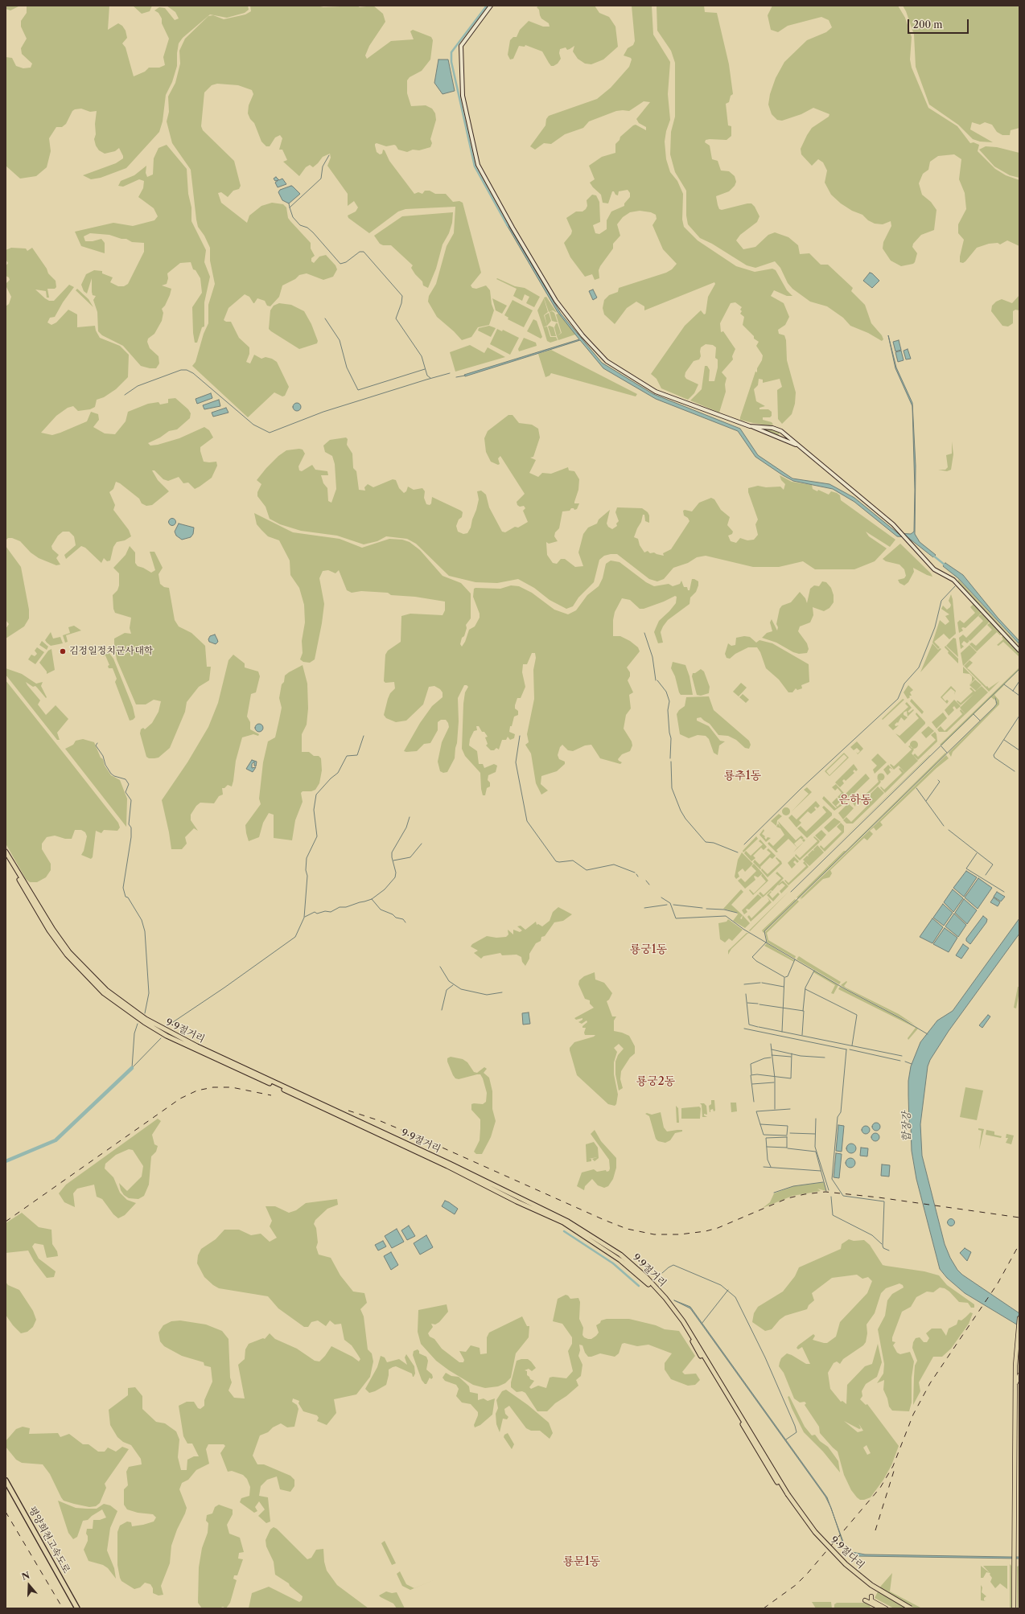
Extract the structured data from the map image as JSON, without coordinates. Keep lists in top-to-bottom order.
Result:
{
  "streets": {
    "highway": ["9·9절거리", "평양희천고속도로", "9·9절다리"]
  },
  "crossings": [
    ["9·9절거리", "9·9절다리"]
  ],
  "districts": [
    "룡추1동",
    "은하동",
    "룡궁1동",
    "룡궁2동",
    "룡문1동"
  ],
  "water": ["합장강"],
  "places": ["김정일정치군사대학"],
  "scale_bar": "200 m",
  "north": "top"
}
